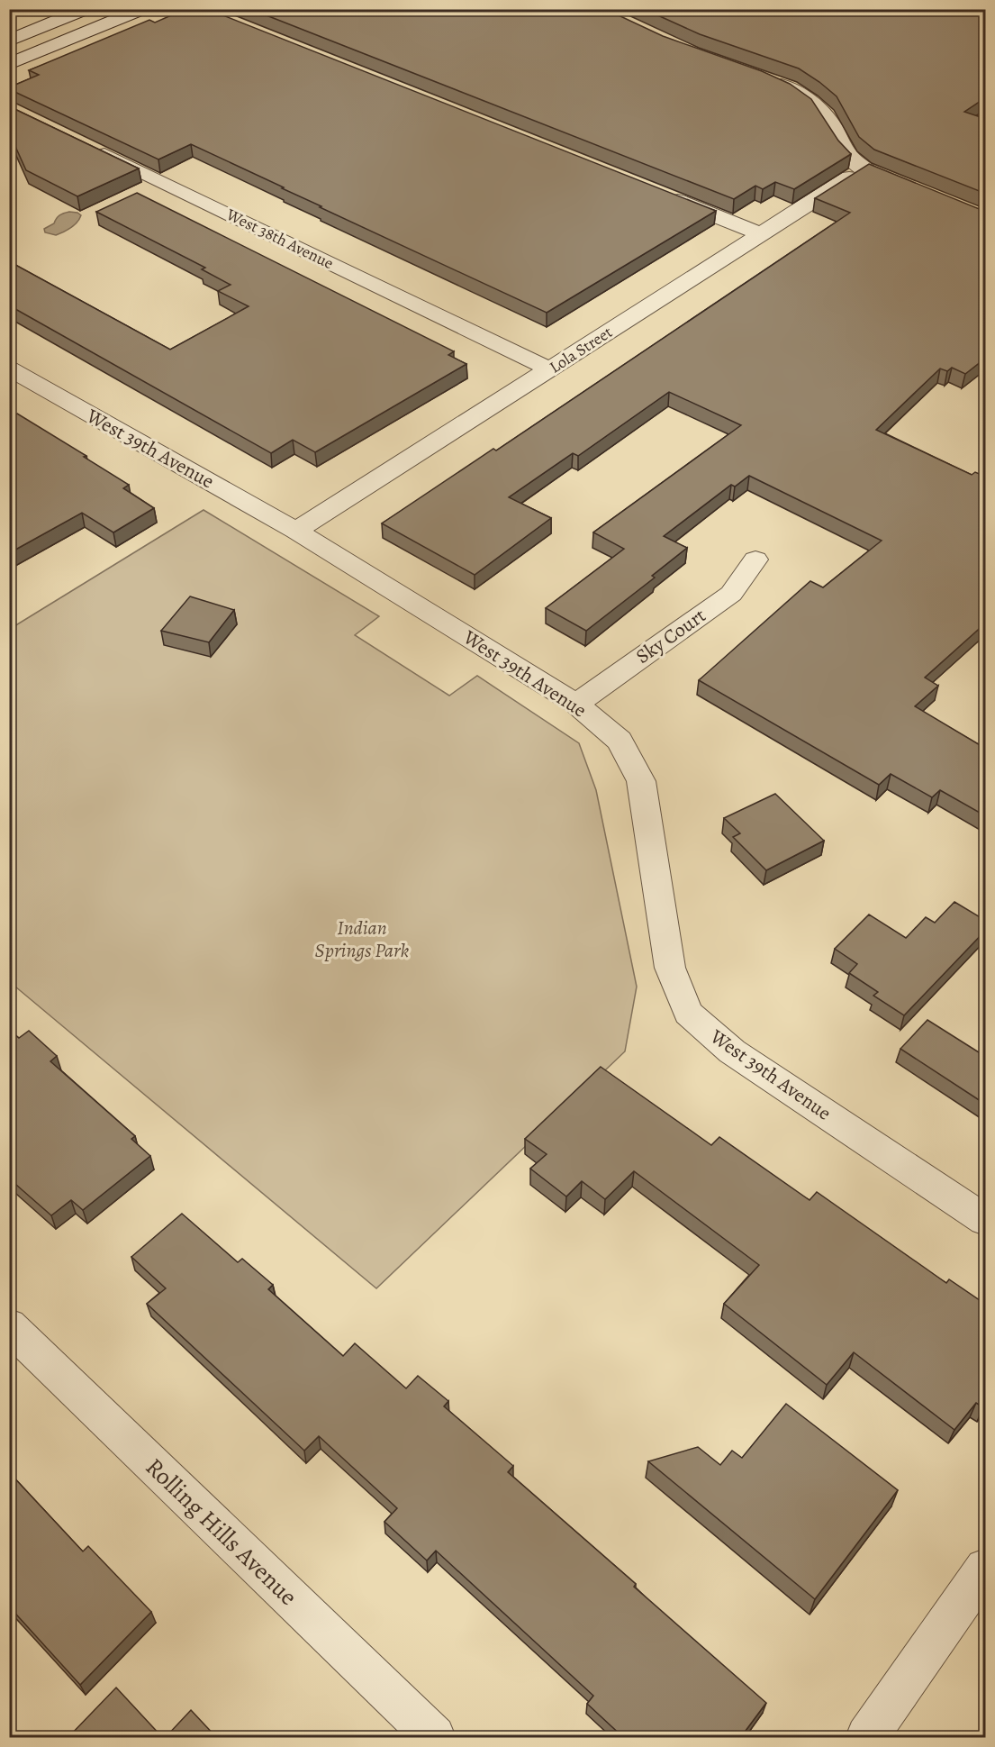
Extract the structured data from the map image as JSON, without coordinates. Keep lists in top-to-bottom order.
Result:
{
  "streets": {
    "street": [
      "West 38th Avenue",
      "Lola Street",
      "West 39th Avenue",
      "Sky Court",
      "Rolling Hills Avenue"
    ]
  },
  "crossings": [
    ["West 38th Avenue", "Lola Street"],
    ["Lola Street", "West 39th Avenue"],
    ["West 39th Avenue", "Sky Court"]
  ],
  "parks": ["Indian Springs Park"]
}
